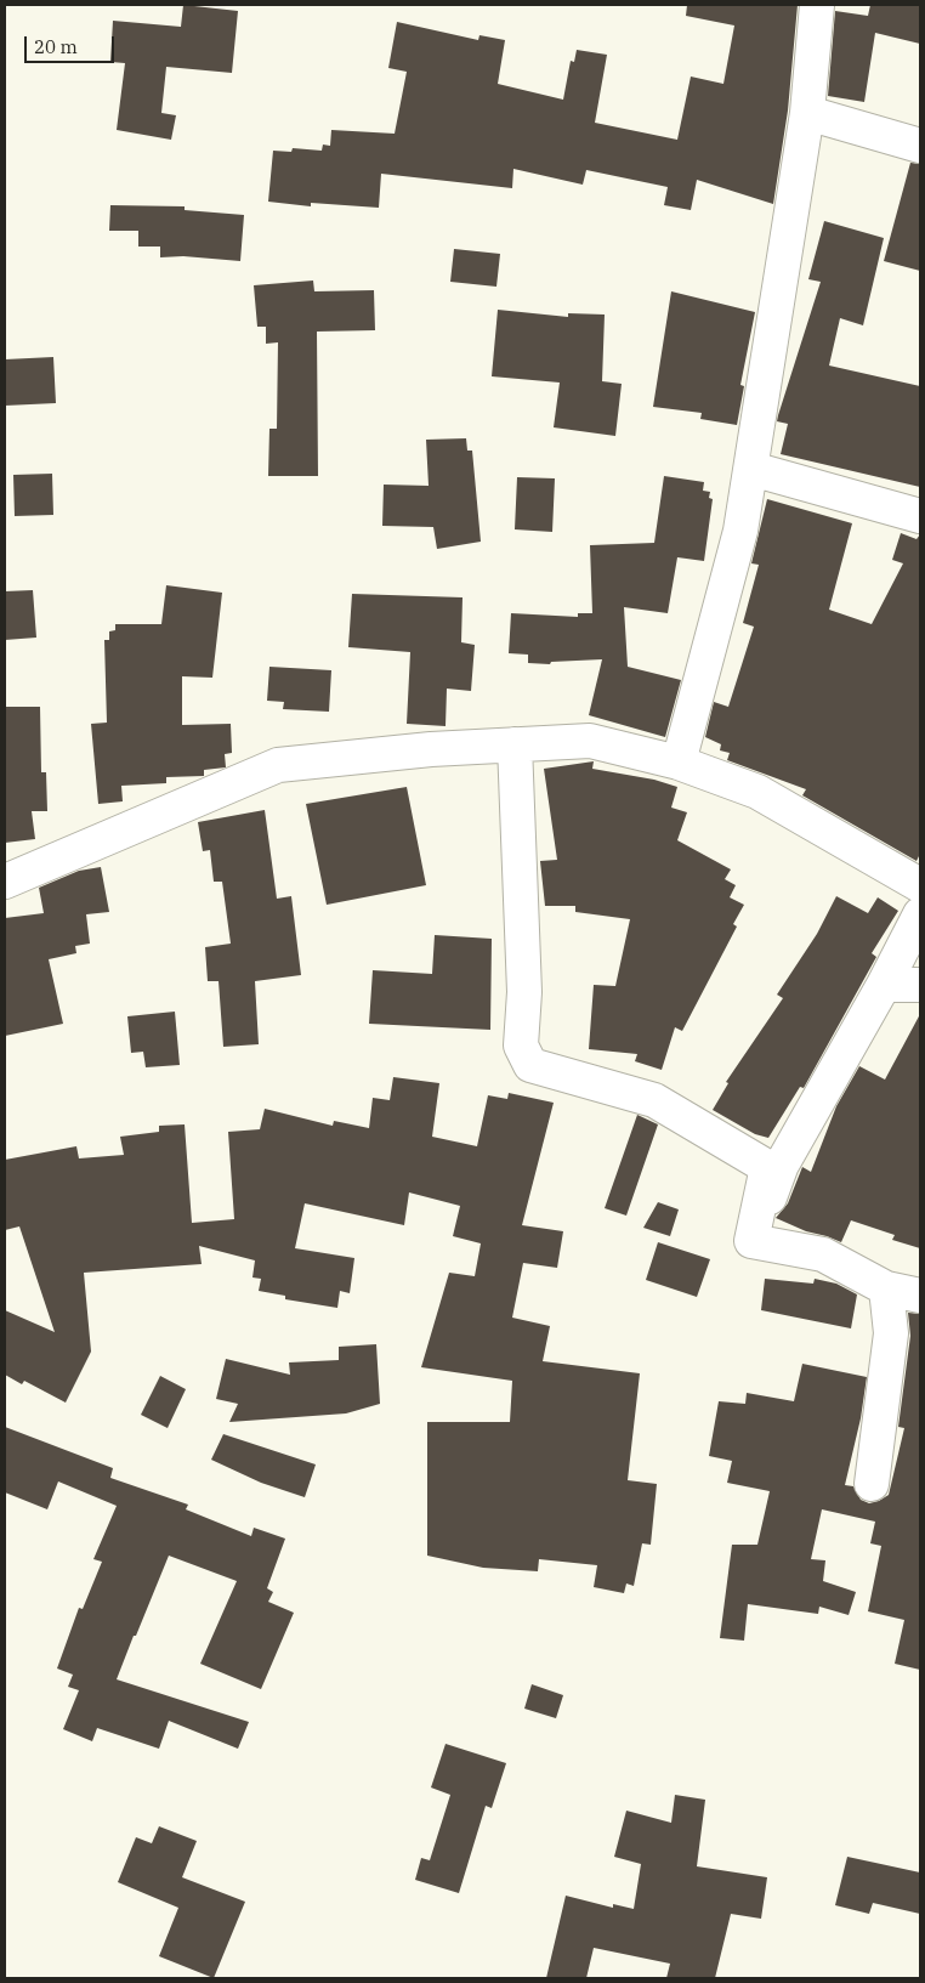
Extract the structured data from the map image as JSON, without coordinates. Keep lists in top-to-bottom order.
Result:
{
  "scale_bar": "20 m"
}
